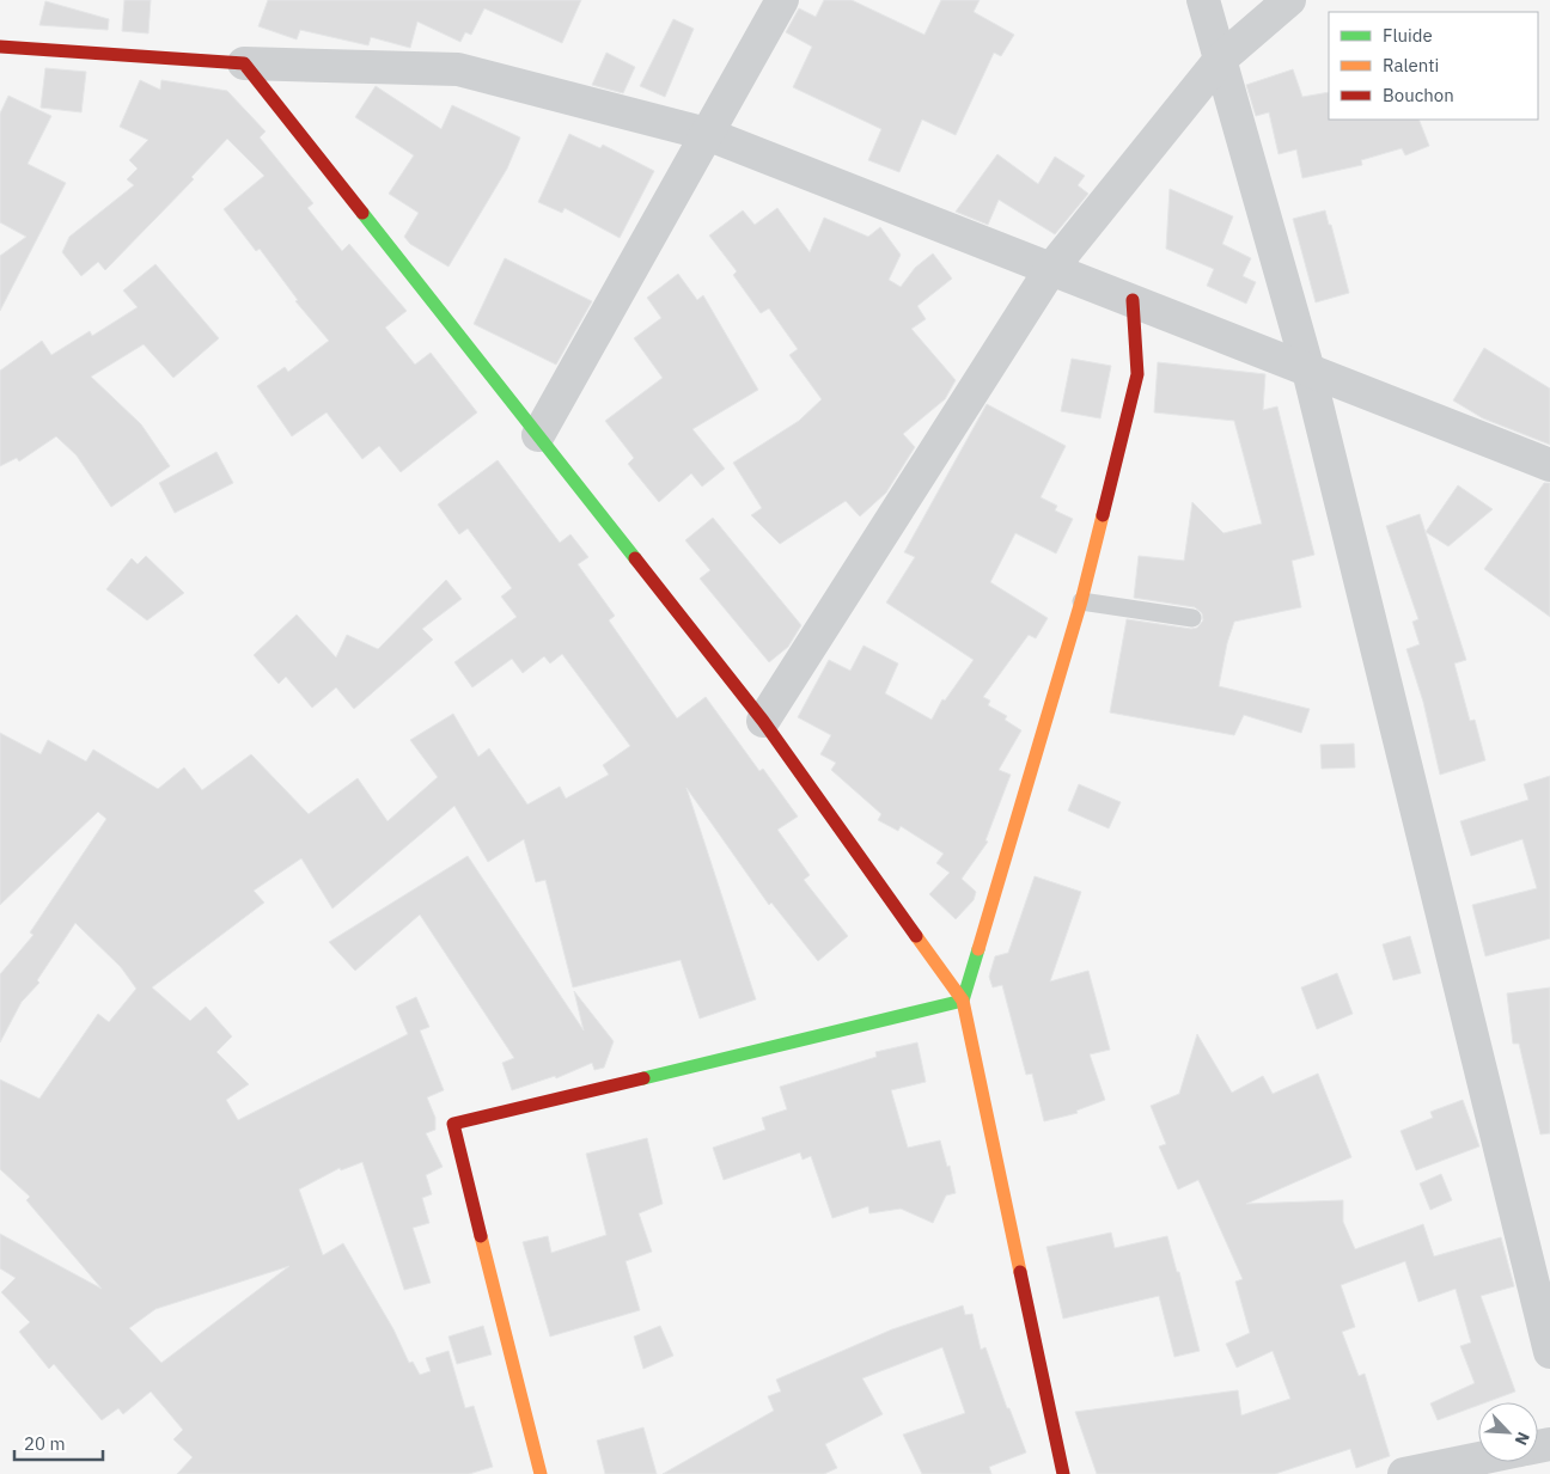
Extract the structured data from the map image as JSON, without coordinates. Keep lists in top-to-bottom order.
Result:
{
  "legend": ["Fluide", "Ralenti", "Bouchon"],
  "scale_bar": "20 m",
  "north": "bottom right"
}
